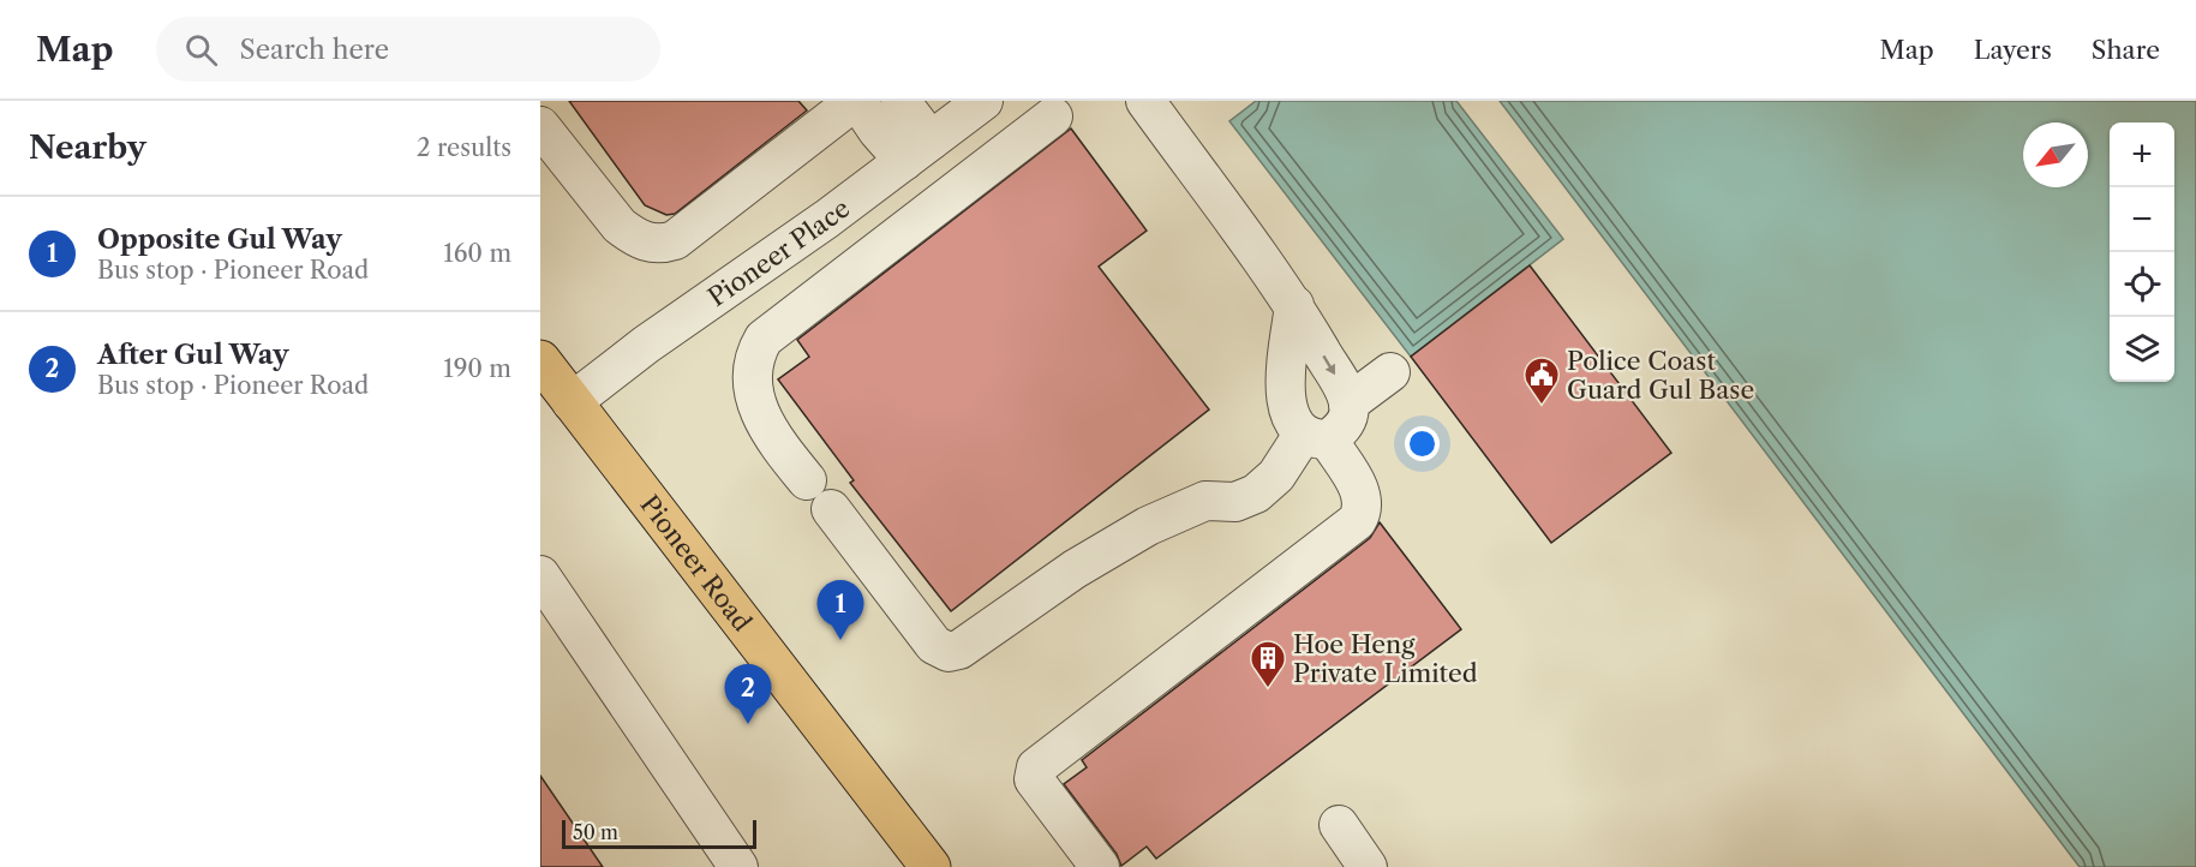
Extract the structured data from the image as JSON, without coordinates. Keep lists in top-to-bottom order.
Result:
{
  "streets": {
    "main road": ["Pioneer Road"],
    "street": ["Pioneer Place"]
  },
  "crossings": [
    ["Pioneer Place", "Pioneer Road"]
  ],
  "places": {
    "public building": ["Police Coast Guard Gul Base"],
    "building": ["Hoe Heng Private Limited"]
  },
  "scale_bar": "50 m",
  "north": "bottom left",
  "page": {
    "header": "Map",
    "search": "Search here",
    "nav": ["Map", "Layers", "Share"],
    "heading": ["Nearby", "2 results"],
    "map_buttons": ["+", "−"],
    "list": [
      {
        "mark": "1",
        "name": "Opposite Gul Way",
        "note": "Bus stop · Pioneer Road",
        "value": "160 m"
      },
      {
        "mark": "2",
        "name": "After Gul Way",
        "note": "Bus stop · Pioneer Road",
        "value": "190 m"
      }
    ],
    "pins": ["1", "2"],
    "scale": "50 m"
  }
}
